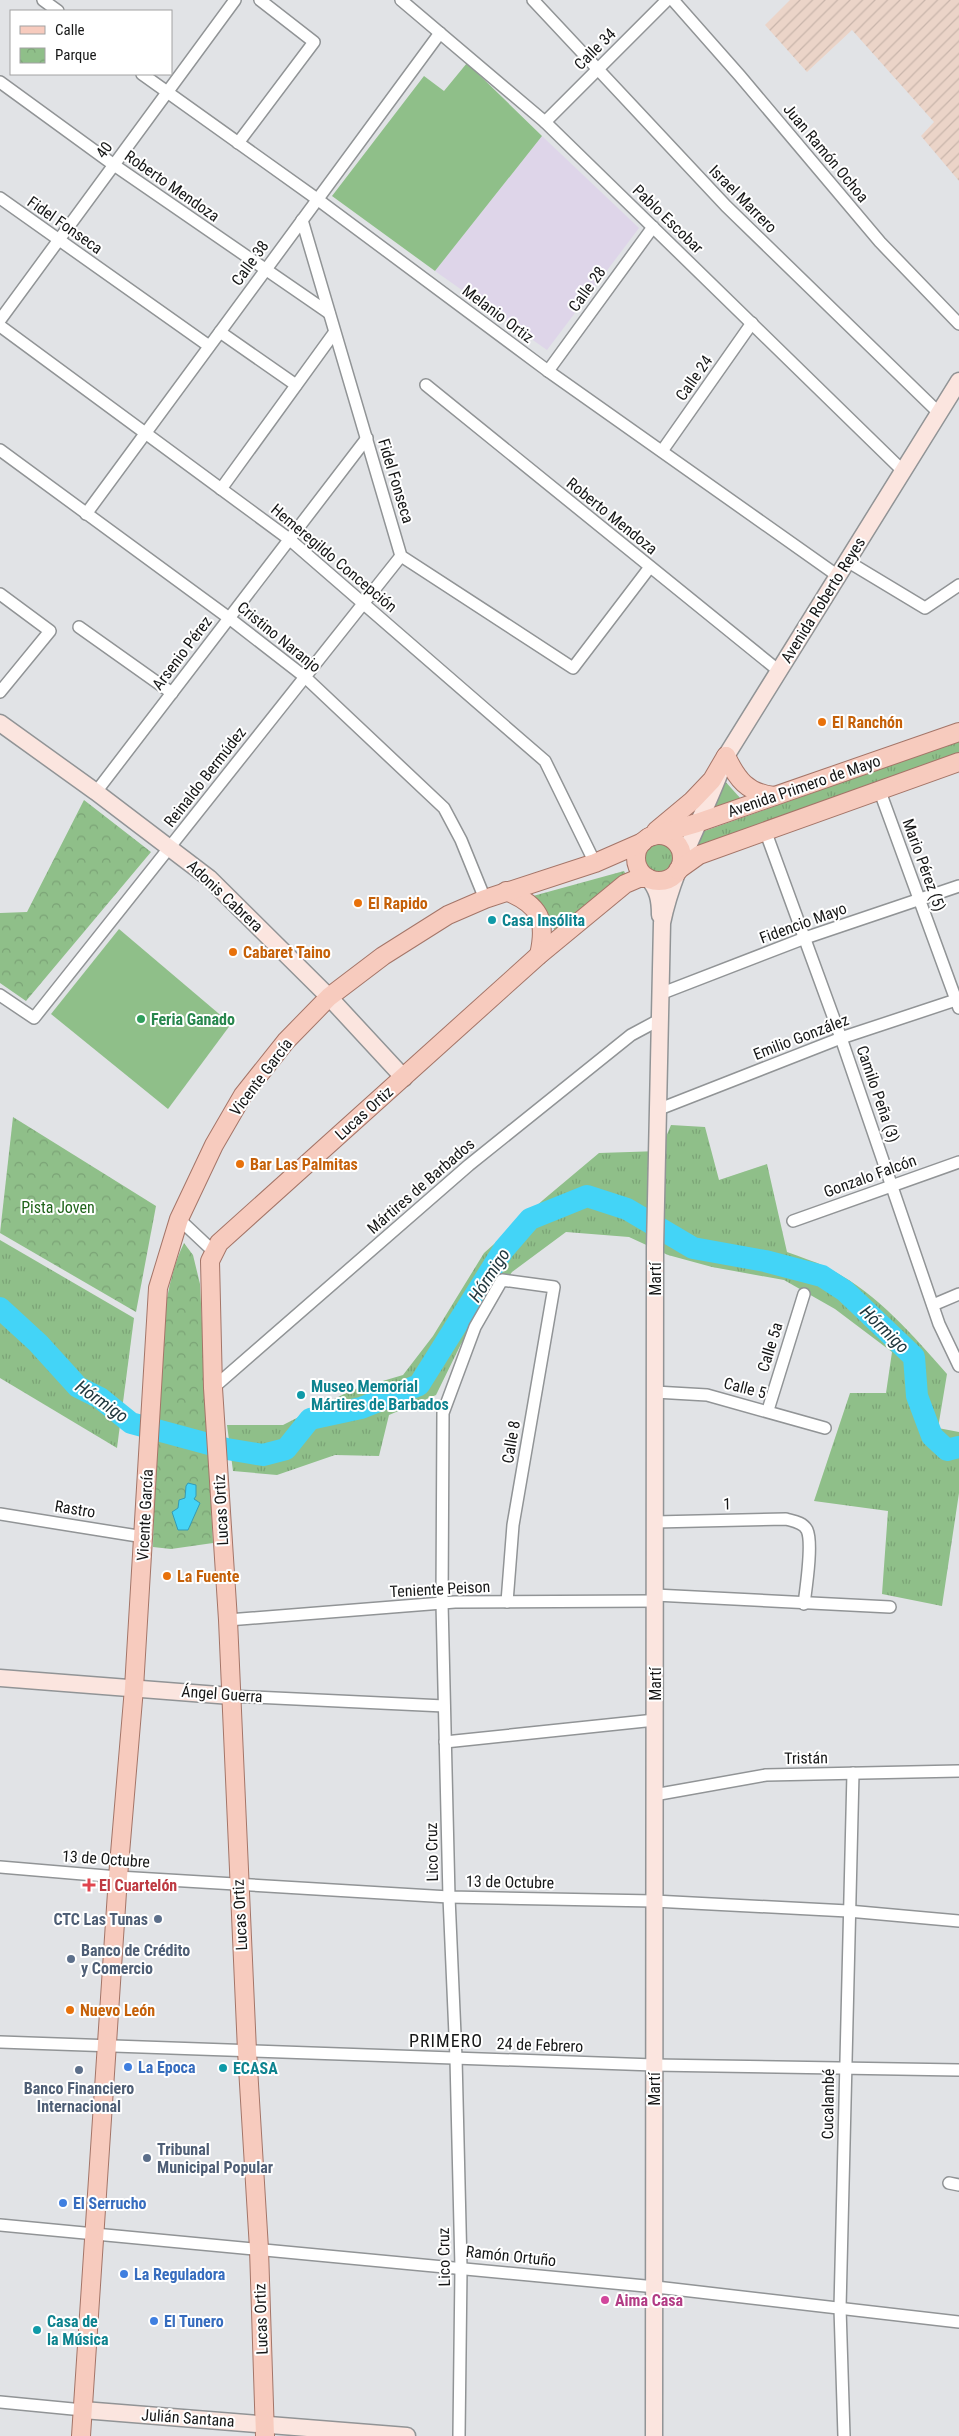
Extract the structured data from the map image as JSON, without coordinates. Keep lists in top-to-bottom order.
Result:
{
  "streets": {
    "main road": [
      "Avenida Roberto Reyes",
      "Avenida Primero de Mayo",
      "Adonis Cabrera",
      "Vicente García",
      "Lucas Ortiz",
      "Martí",
      "Ángel Guerra",
      "Julián Santana"
    ],
    "street": [
      "Calle 34",
      "40",
      "Juan Ramón Ochoa",
      "Roberto Mendoza",
      "Israel Marrero",
      "Pablo Escobar",
      "Fidel Fonseca",
      "Calle 38",
      "Calle 28",
      "Melanio Ortiz",
      "Calle 24",
      "Hemeregildo Concepción",
      "Cristino Naranjo",
      "Arsenio Pérez",
      "Reinaldo Bermúdez",
      "Mario Pérez (5)",
      "Fidencio Mayo",
      "Emilio González",
      "Camilo Peña (3)",
      "Gonzalo Falcón",
      "Mártires de Barbados",
      "Calle 5a",
      "Calle 5",
      "Calle 8",
      "1",
      "Rastro",
      "Teniente Peison",
      "Tristán",
      "Lico Cruz",
      "13 de Octubre",
      "24 de Febrero",
      "Cucalambé",
      "Ramón Ortuño"
    ]
  },
  "crossings": [
    ["Calle 34", "Israel Marrero"],
    ["Calle 34", "Pablo Escobar"],
    ["40", "Roberto Mendoza"],
    ["40", "Fidel Fonseca"],
    ["40", "Melanio Ortiz"],
    ["Roberto Mendoza", "Fidel Fonseca"],
    ["Roberto Mendoza", "Calle 38"],
    ["Roberto Mendoza", "Avenida Roberto Reyes"],
    ["Israel Marrero", "Avenida Roberto Reyes"],
    ["Pablo Escobar", "Calle 38"],
    ["Pablo Escobar", "Calle 28"],
    ["Pablo Escobar", "Calle 24"],
    ["Pablo Escobar", "Avenida Roberto Reyes"],
    ["Fidel Fonseca", "Calle 38"],
    ["Fidel Fonseca", "Arsenio Pérez"],
    ["Fidel Fonseca", "Reinaldo Bermúdez"],
    ["Calle 38", "Melanio Ortiz"],
    ["Calle 38", "Hemeregildo Concepción"],
    ["Calle 38", "Cristino Naranjo"],
    ["Calle 28", "Melanio Ortiz"],
    ["Melanio Ortiz", "Calle 24"],
    ["Melanio Ortiz", "Avenida Roberto Reyes"],
    ["Hemeregildo Concepción", "Arsenio Pérez"],
    ["Hemeregildo Concepción", "Reinaldo Bermúdez"],
    ["Hemeregildo Concepción", "Vicente García"],
    ["Avenida Roberto Reyes", "Avenida Primero de Mayo"],
    ["Avenida Roberto Reyes", "Vicente García"],
    ["Avenida Roberto Reyes", "Lucas Ortiz"],
    ["Avenida Roberto Reyes", "Martí"],
    ["Cristino Naranjo", "Arsenio Pérez"],
    ["Cristino Naranjo", "Reinaldo Bermúdez"],
    ["Cristino Naranjo", "Vicente García"],
    ["Arsenio Pérez", "Adonis Cabrera"],
    ["Reinaldo Bermúdez", "Adonis Cabrera"],
    ["Avenida Primero de Mayo", "Mario Pérez (5)"],
    ["Avenida Primero de Mayo", "Vicente García"],
    ["Avenida Primero de Mayo", "Camilo Peña (3)"],
    ["Avenida Primero de Mayo", "Lucas Ortiz"],
    ["Avenida Primero de Mayo", "Martí"],
    ["Mario Pérez (5)", "Fidencio Mayo"],
    ["Mario Pérez (5)", "Emilio González"],
    ["Adonis Cabrera", "Vicente García"],
    ["Adonis Cabrera", "Lucas Ortiz"],
    ["Fidencio Mayo", "Camilo Peña (3)"],
    ["Fidencio Mayo", "Martí"],
    ["Emilio González", "Camilo Peña (3)"],
    ["Emilio González", "Martí"],
    ["Vicente García", "Lucas Ortiz"],
    ["Vicente García", "Martí"],
    ["Vicente García", "Rastro"],
    ["Vicente García", "Ángel Guerra"],
    ["Vicente García", "13 de Octubre"],
    ["Vicente García", "24 de Febrero"],
    ["Vicente García", "Ramón Ortuño"],
    ["Vicente García", "Julián Santana"],
    ["Camilo Peña (3)", "Gonzalo Falcón"],
    ["Lucas Ortiz", "Mártires de Barbados"],
    ["Lucas Ortiz", "Martí"],
    ["Lucas Ortiz", "Teniente Peison"],
    ["Lucas Ortiz", "Ángel Guerra"],
    ["Lucas Ortiz", "13 de Octubre"],
    ["Lucas Ortiz", "24 de Febrero"],
    ["Lucas Ortiz", "Ramón Ortuño"],
    ["Lucas Ortiz", "Julián Santana"],
    ["Mártires de Barbados", "Martí"],
    ["Martí", "Calle 5"],
    ["Martí", "1"],
    ["Martí", "Teniente Peison"],
    ["Martí", "Tristán"],
    ["Martí", "13 de Octubre"],
    ["Martí", "24 de Febrero"],
    ["Martí", "Ramón Ortuño"],
    ["Calle 5a", "Calle 5"],
    ["Calle 8", "Teniente Peison"],
    ["Calle 8", "Lico Cruz"],
    ["1", "Teniente Peison"],
    ["Teniente Peison", "Lico Cruz"],
    ["Ángel Guerra", "Lico Cruz"],
    ["Tristán", "Cucalambé"],
    ["Lico Cruz", "13 de Octubre"],
    ["Lico Cruz", "24 de Febrero"],
    ["Lico Cruz", "Ramón Ortuño"],
    ["13 de Octubre", "Cucalambé"],
    ["24 de Febrero", "Cucalambé"],
    ["Cucalambé", "Ramón Ortuño"]
  ],
  "districts": ["PRIMERO"],
  "water": ["Hórmigo"],
  "parks": ["Pista Joven"],
  "places": {
    "other": [
      "El Ranchón",
      "El Rapido",
      "Casa Insólita",
      "Cabaret Taino",
      "Feria Ganado",
      "Bar Las Palmitas",
      "Museo Memorial Mártires de Barbados",
      "La Fuente",
      "CTC Las Tunas",
      "Banco de Crédito y Comercio",
      "Nuevo León",
      "La Epoca",
      "ECASA",
      "Banco Financiero Internacional",
      "Tribunal Municipal Popular",
      "El Serrucho",
      "La Reguladora",
      "Aima Casa",
      "El Tunero",
      "Casa de la Música"
    ],
    "health": ["El Cuartelón"]
  },
  "legend": ["Calle", "Parque"]
}
